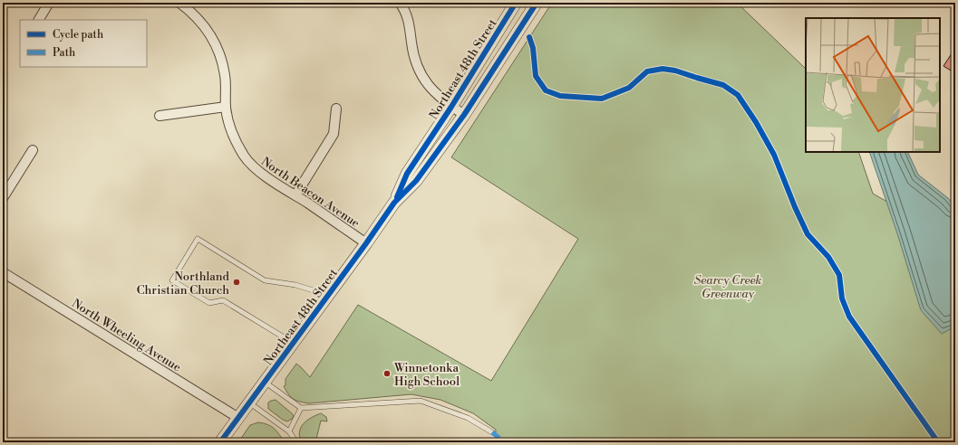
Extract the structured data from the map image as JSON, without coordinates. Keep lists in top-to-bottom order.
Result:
{
  "streets": {
    "street": ["Northeast 48th Street", "North Beacon Avenue", "North Wheeling Avenue"]
  },
  "crossings": [
    ["Northeast 48th Street", "North Beacon Avenue"],
    ["Northeast 48th Street", "North Wheeling Avenue"]
  ],
  "parks": ["Searcy Creek Greenway"],
  "places": ["Northland Christian Church", "Winnetonka High School"],
  "legend": ["Cycle path", "Path"]
}
